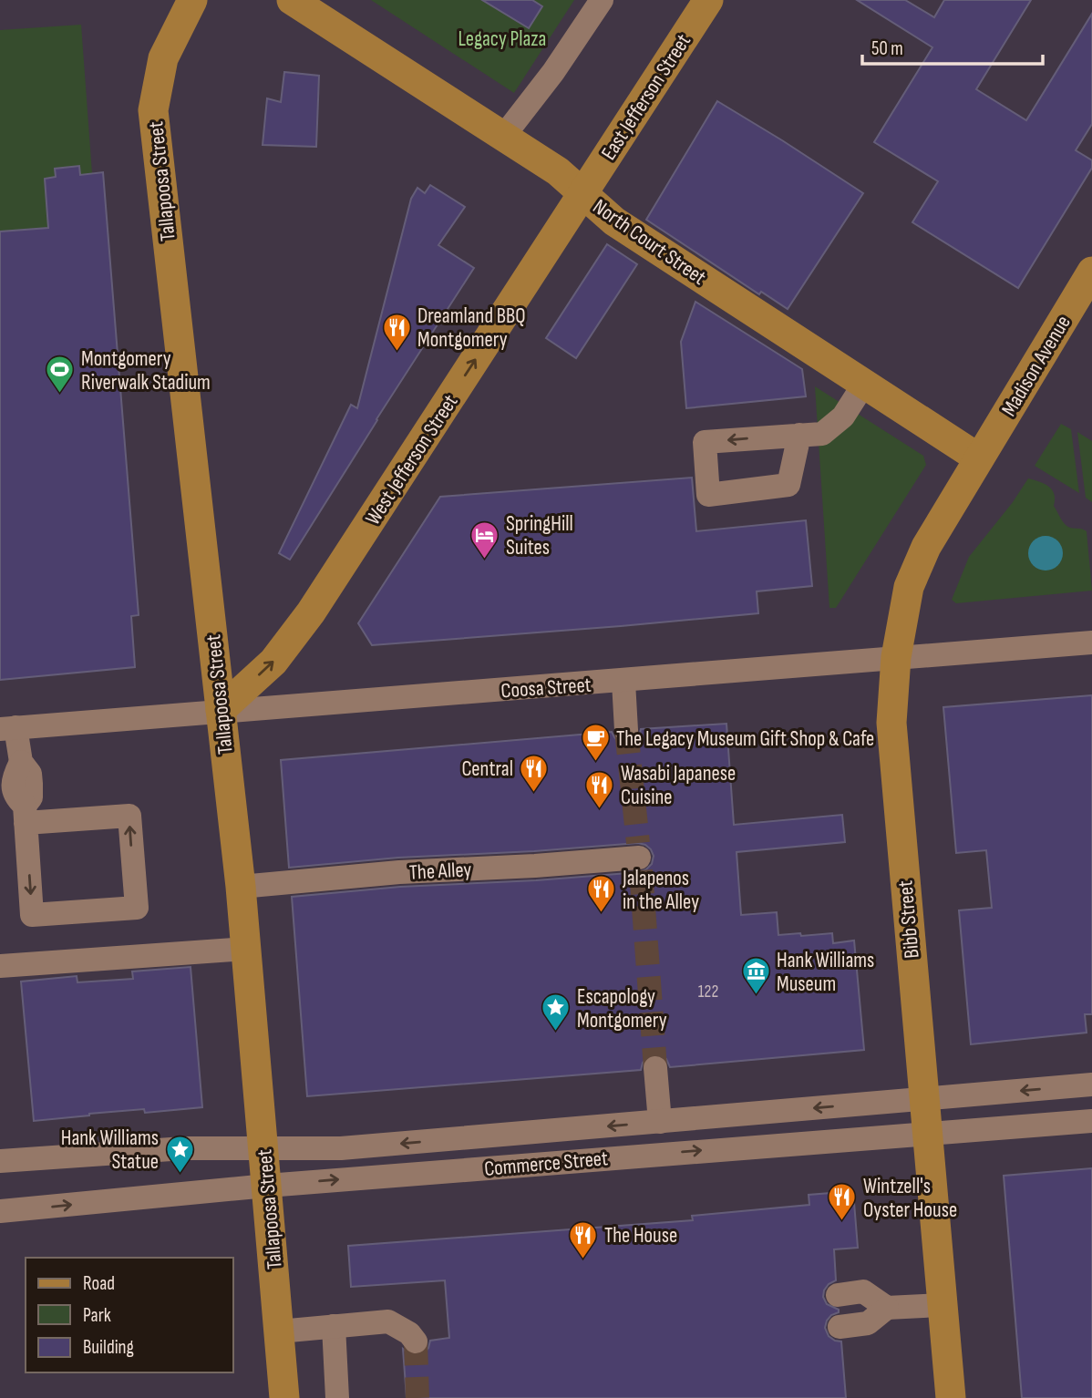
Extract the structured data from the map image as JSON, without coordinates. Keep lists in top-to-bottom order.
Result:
{
  "streets": {
    "main road": [
      "East Jefferson Street",
      "Tallapoosa Street",
      "North Court Street",
      "Madison Avenue",
      "West Jefferson Street",
      "Bibb Street"
    ],
    "street": ["Coosa Street", "The Alley", "Commerce Street"]
  },
  "crossings": [
    ["East Jefferson Street", "North Court Street"],
    ["East Jefferson Street", "West Jefferson Street"],
    ["Tallapoosa Street", "West Jefferson Street"],
    ["Tallapoosa Street", "Coosa Street"],
    ["Tallapoosa Street", "The Alley"],
    ["Tallapoosa Street", "Commerce Street"],
    ["North Court Street", "Madison Avenue"],
    ["North Court Street", "West Jefferson Street"],
    ["North Court Street", "Bibb Street"],
    ["Madison Avenue", "Bibb Street"],
    ["West Jefferson Street", "Coosa Street"],
    ["Coosa Street", "Bibb Street"],
    ["Bibb Street", "Commerce Street"]
  ],
  "one_way": ["West Jefferson Street"],
  "parks": ["Legacy Plaza"],
  "places": {
    "restaurant": [
      "Dreamland BBQ Montgomery",
      "Central",
      "Wasabi Japanese Cuisine",
      "Jalapenos in the Alley",
      "Wintzell's Oyster House",
      "The House"
    ],
    "sports": ["Montgomery Riverwalk Stadium"],
    "hotel": ["SpringHill Suites"],
    "cafe": ["The Legacy Museum Gift Shop & Cafe"],
    "museum": ["Hank Williams Museum"],
    "place": ["Escapology Montgomery", "Hank Williams Statue"]
  },
  "house_numbers": ["122"],
  "legend": ["Road", "Park", "Building"],
  "scale_bar": "50 m"
}
